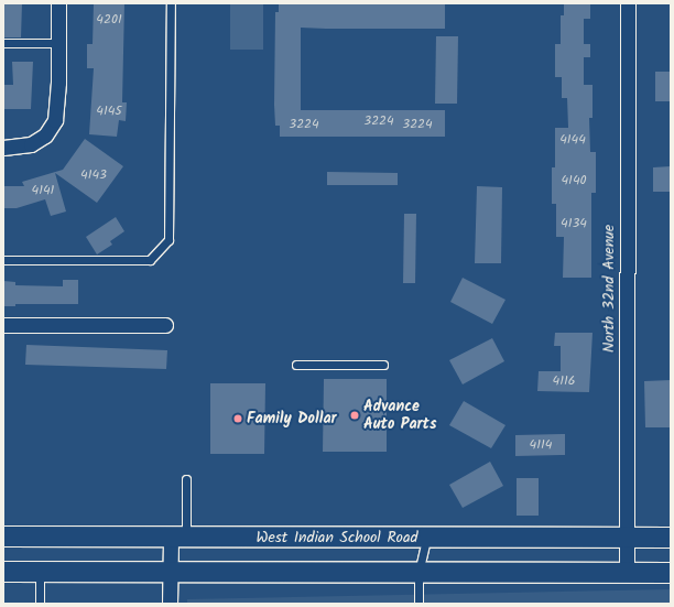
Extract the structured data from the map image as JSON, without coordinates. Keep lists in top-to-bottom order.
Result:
{
  "streets": {
    "main road": ["West Indian School Road"],
    "street": ["North 32nd Avenue"]
  },
  "crossings": [
    ["North 32nd Avenue", "West Indian School Road"]
  ],
  "places": ["Advance Auto Parts", "Family Dollar"],
  "house_numbers": [
    "4201",
    "4145",
    "3224",
    "3224",
    "3224",
    "4144",
    "4143",
    "4140",
    "4141",
    "4134",
    "4116",
    "4114"
  ]
}
